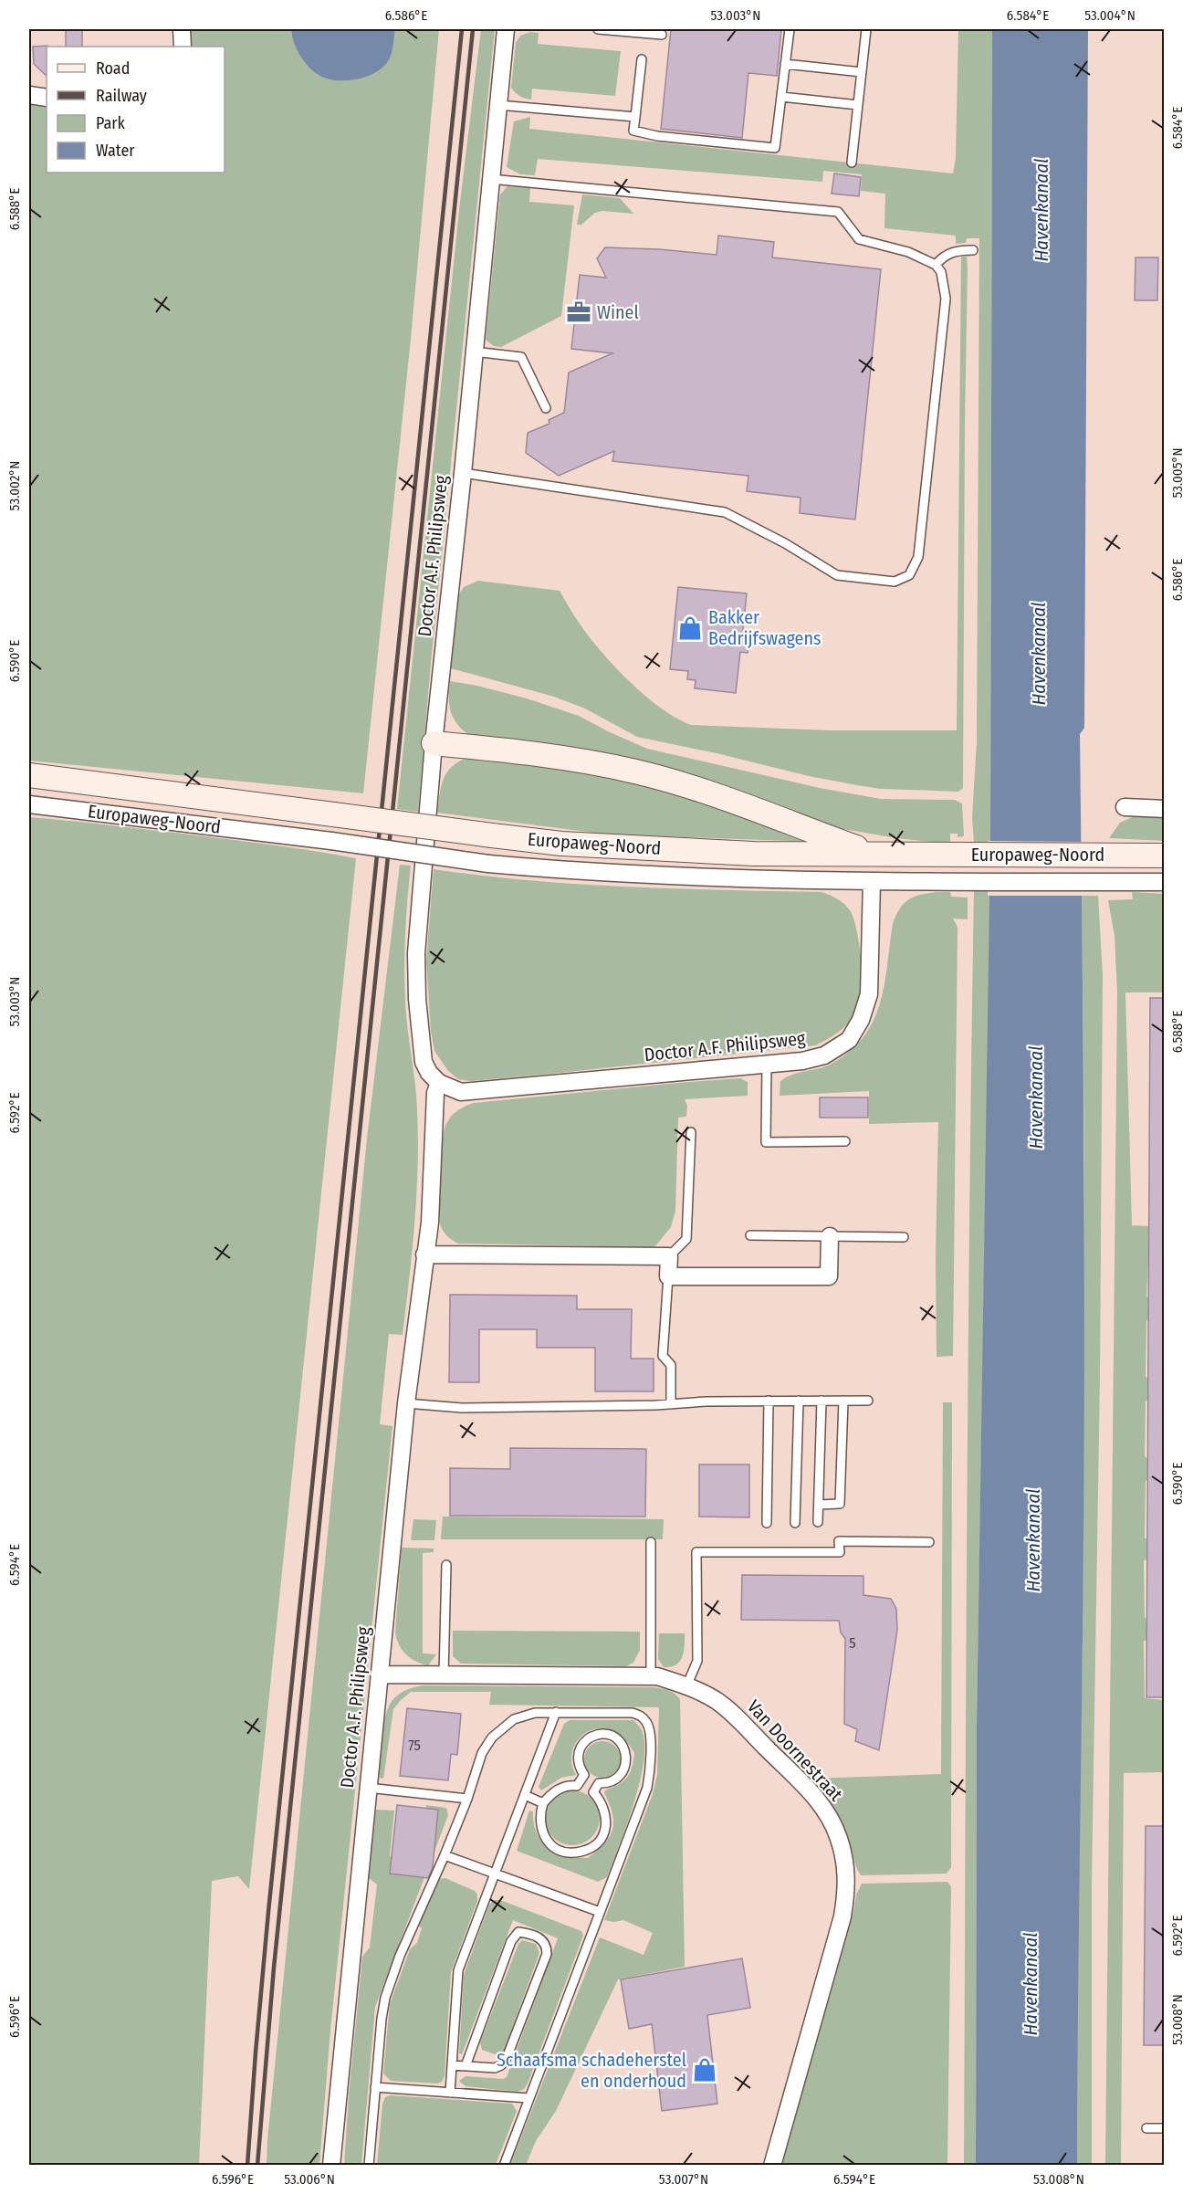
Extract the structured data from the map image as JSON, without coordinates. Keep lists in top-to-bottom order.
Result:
{
  "streets": {
    "main road": ["Europaweg-Noord"],
    "street": ["Doctor A.F. Philipsweg", "Van Doornestraat"]
  },
  "crossings": [
    ["Doctor A.F. Philipsweg", "Europaweg-Noord"],
    ["Doctor A.F. Philipsweg", "Van Doornestraat"]
  ],
  "water": ["Havenkanaal"],
  "places": {
    "office": ["Winel"],
    "shop": ["Bakker Bedrijfswagens", "Schaafsma schadeherstel en onderhoud"]
  },
  "house_numbers": ["5", "75"],
  "legend": [
    "Road",
    "Railway",
    "Park",
    "Water"
  ],
  "coordinates": [
    "6.586°E",
    "53.003°N",
    "6.584°E",
    "53.004°N",
    "6.588°E",
    "53.005°N",
    "53.002°N",
    "6.590°E",
    "6.592°E",
    "6.594°E",
    "6.596°E",
    "53.008°N",
    "53.006°N",
    "53.007°N"
  ]
}
